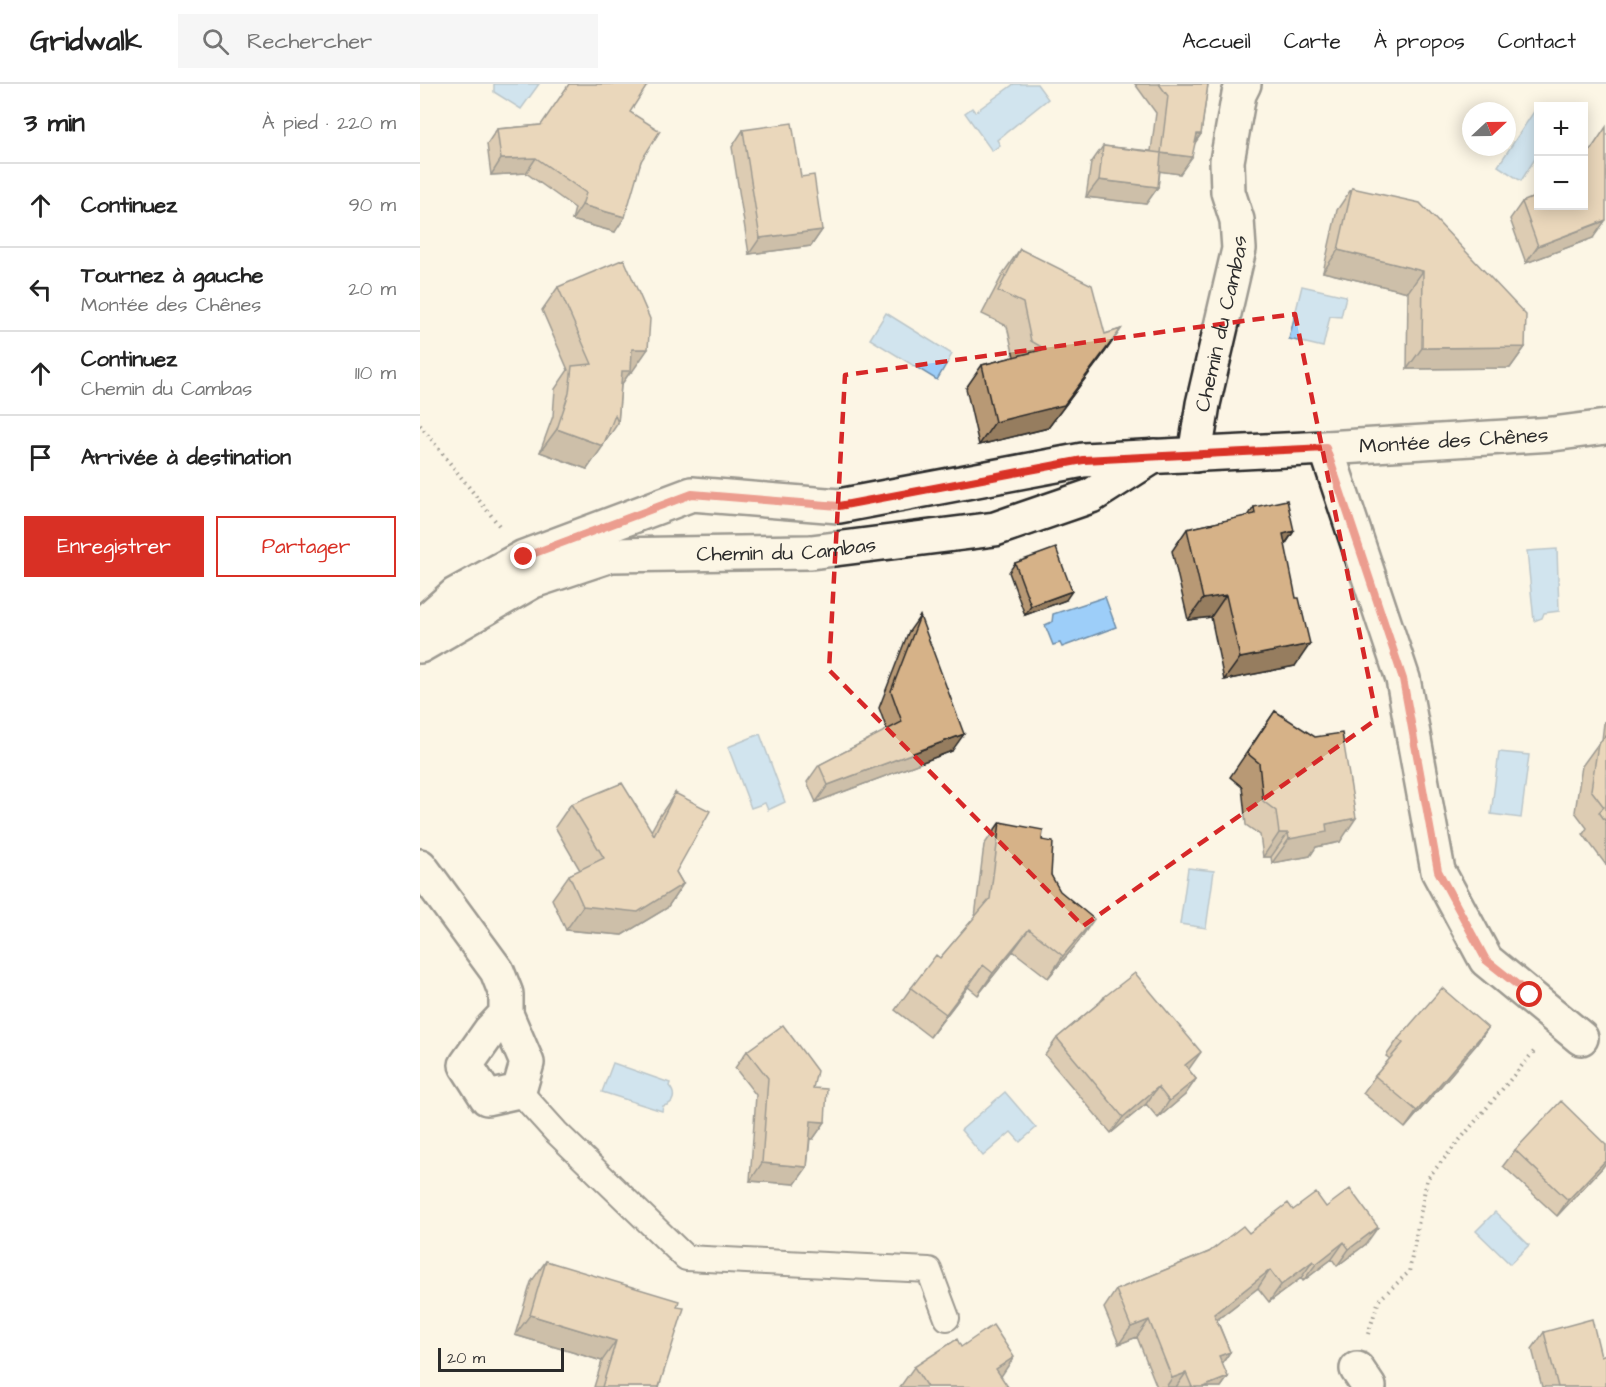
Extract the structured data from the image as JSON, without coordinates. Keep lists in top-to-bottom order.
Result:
{
  "streets": {
    "street": ["Chemin du Cambas", "Montée des Chênes"]
  },
  "crossings": [
    ["Chemin du Cambas", "Montée des Chênes"]
  ],
  "scale_bar": "20 m",
  "north": "right",
  "page": {
    "header": "Gridwalk",
    "search": "Rechercher",
    "nav": [
      "Accueil",
      "Carte",
      "À propos",
      "Contact"
    ],
    "heading": ["3 min", "À pied · 220 m"],
    "map_buttons": ["+", "−"],
    "list": [
      ["Continuez", "90 m"],
      ["Tournez à gauche", "Montée des Chênes", "20 m"],
      ["Continuez", "Chemin du Cambas", "110 m"],
      "Arrivée à destination"
    ],
    "buttons": ["Enregistrer", "Partager"],
    "scale": "20 m"
  }
}
